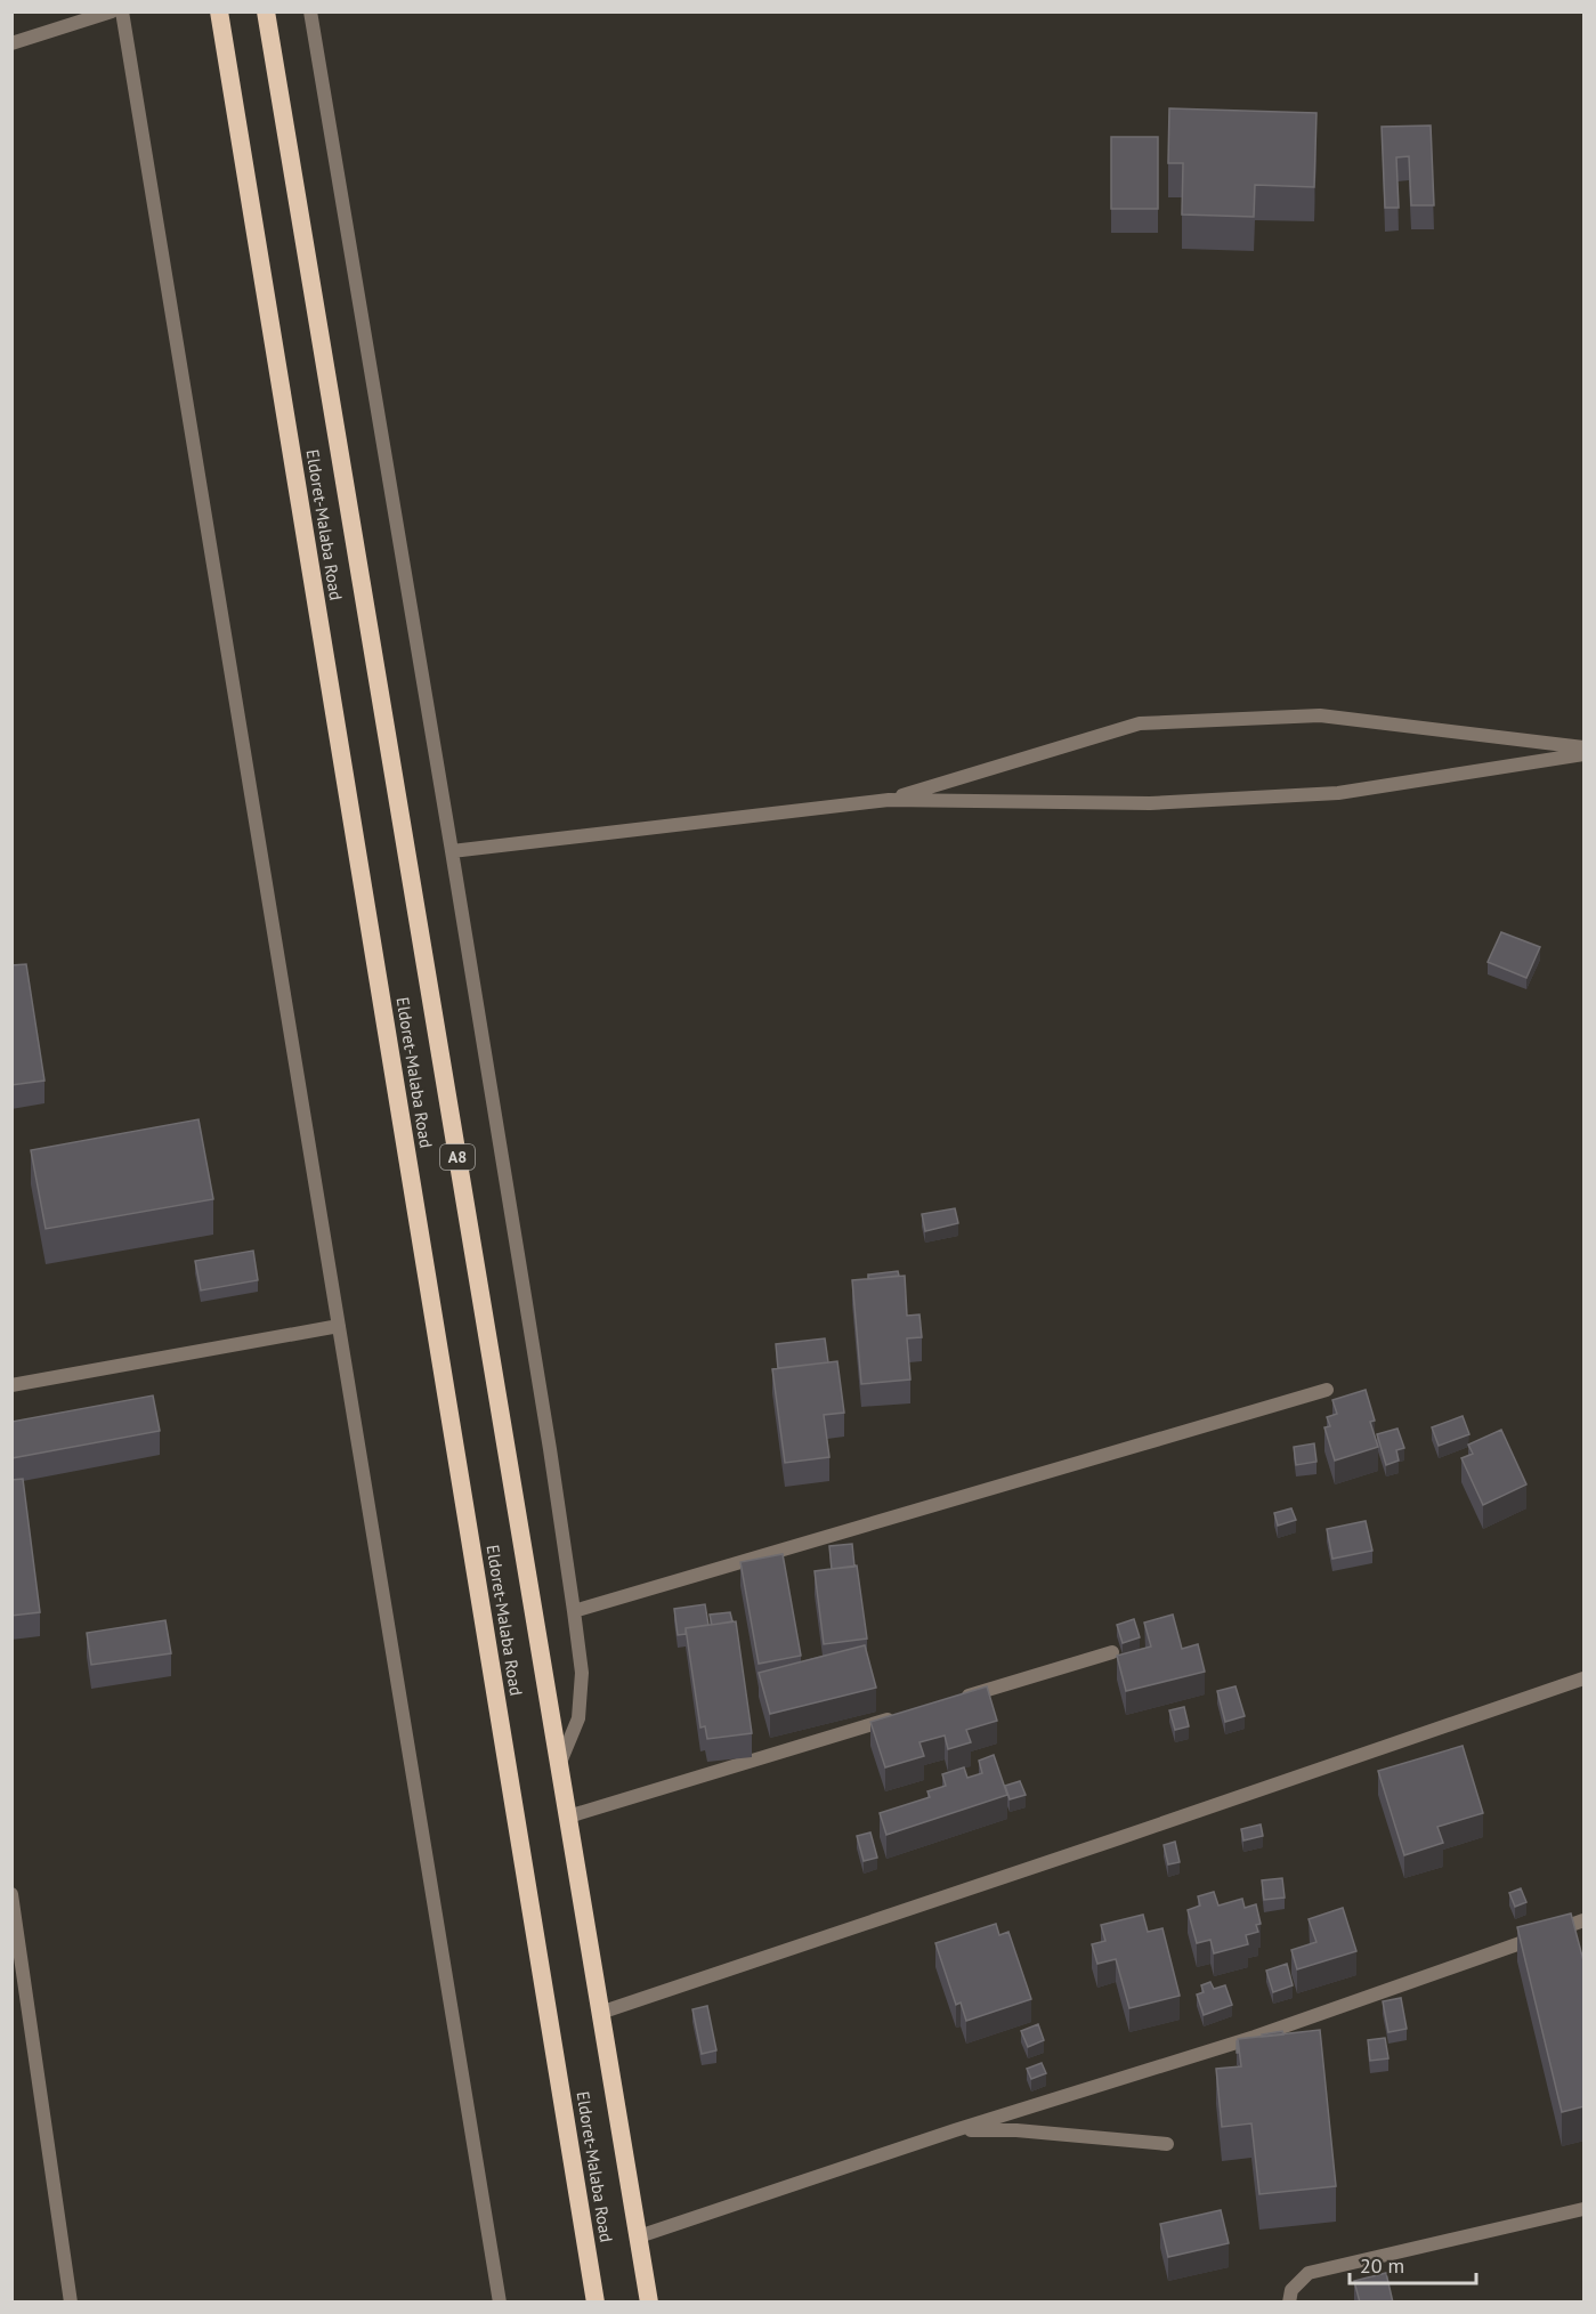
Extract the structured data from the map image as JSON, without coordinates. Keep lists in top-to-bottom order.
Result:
{
  "streets": {
    "highway": ["Eldoret-Malaba Road", "A8"]
  },
  "scale_bar": "20 m"
}
